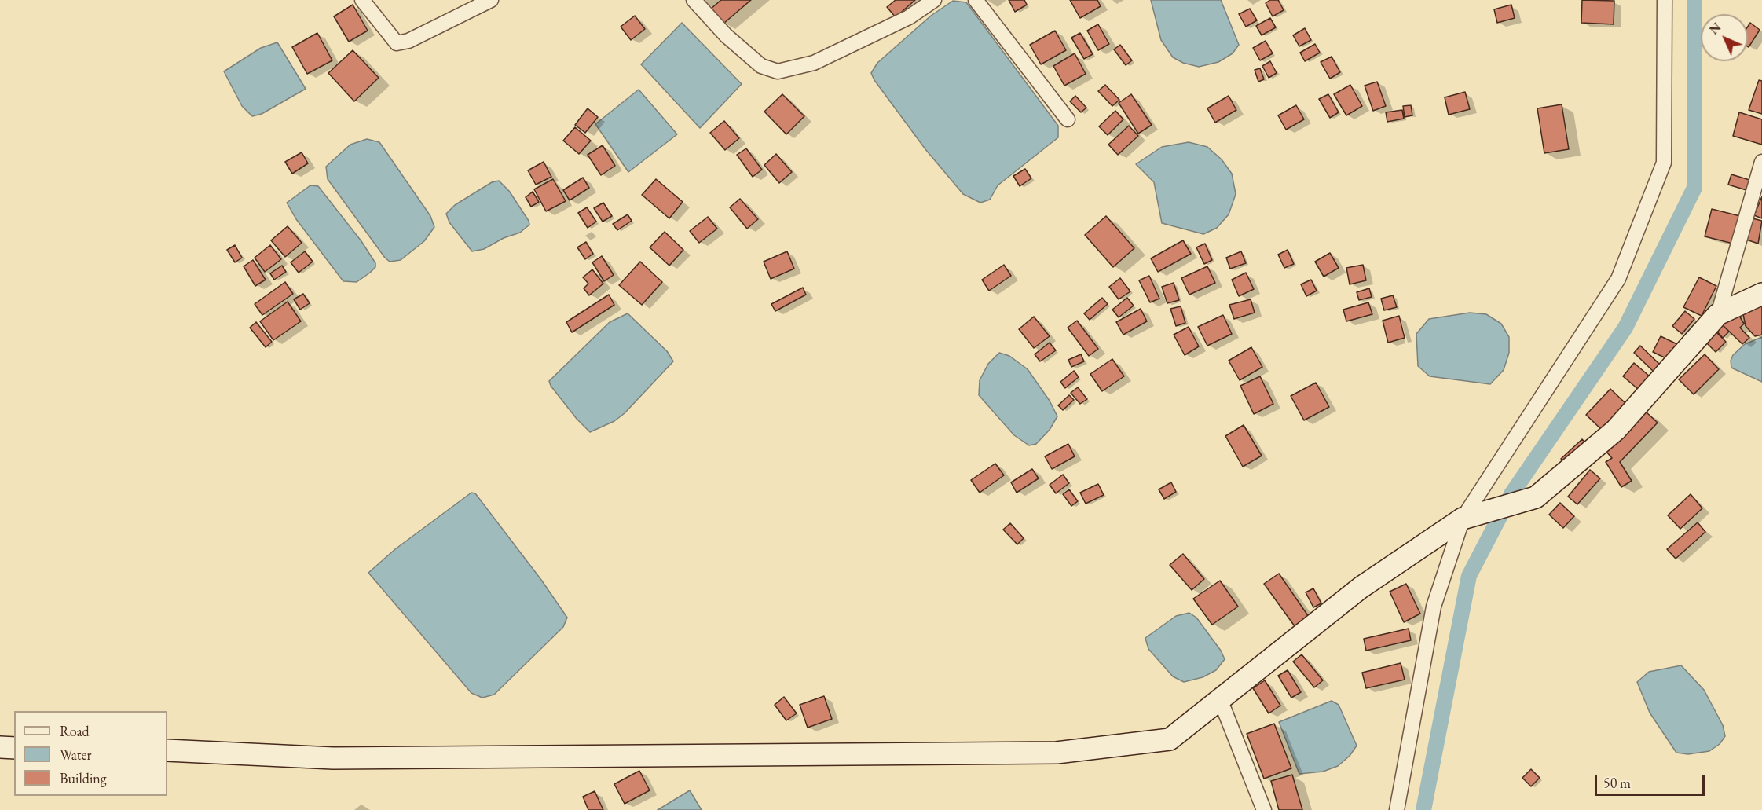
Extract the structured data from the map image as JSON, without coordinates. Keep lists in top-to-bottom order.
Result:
{
  "legend": ["Road", "Water", "Building"],
  "scale_bar": "50 m",
  "north": "top left"
}
